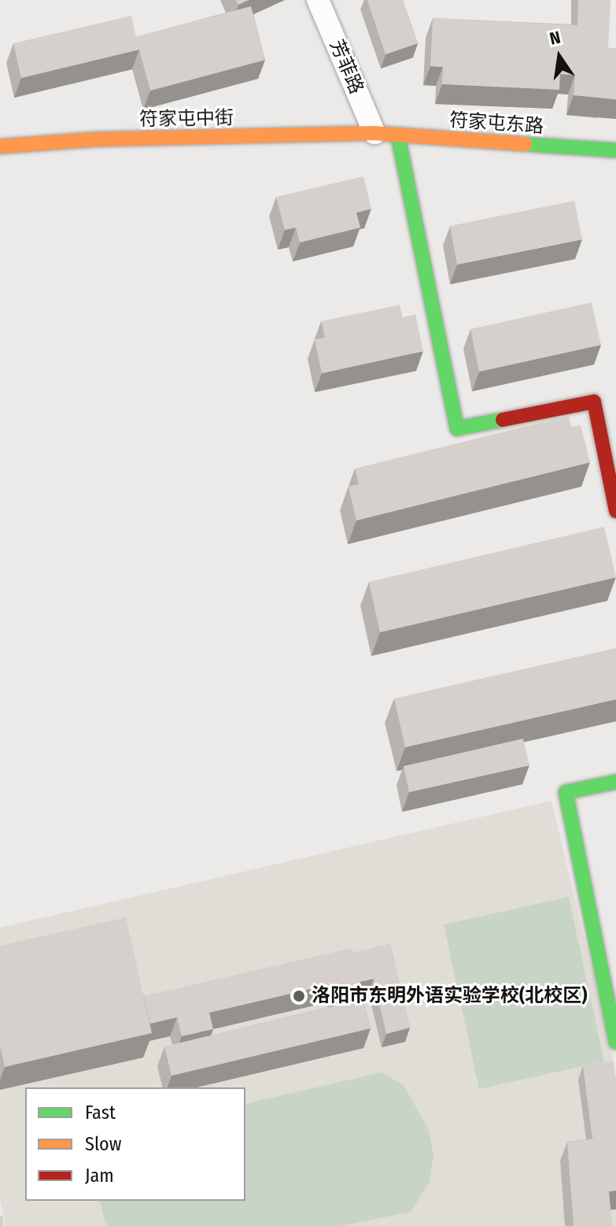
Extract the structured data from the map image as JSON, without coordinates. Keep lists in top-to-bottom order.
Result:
{
  "streets": {
    "street": ["芳菲路", "符家屯中街", "符家屯东路"]
  },
  "crossings": [
    ["芳菲路", "符家屯中街"],
    ["芳菲路", "符家屯东路"],
    ["符家屯中街", "符家屯东路"]
  ],
  "places": ["洛阳市东明外语实验学校(北校区)"],
  "legend": ["Fast", "Slow", "Jam"],
  "north": "top"
}
